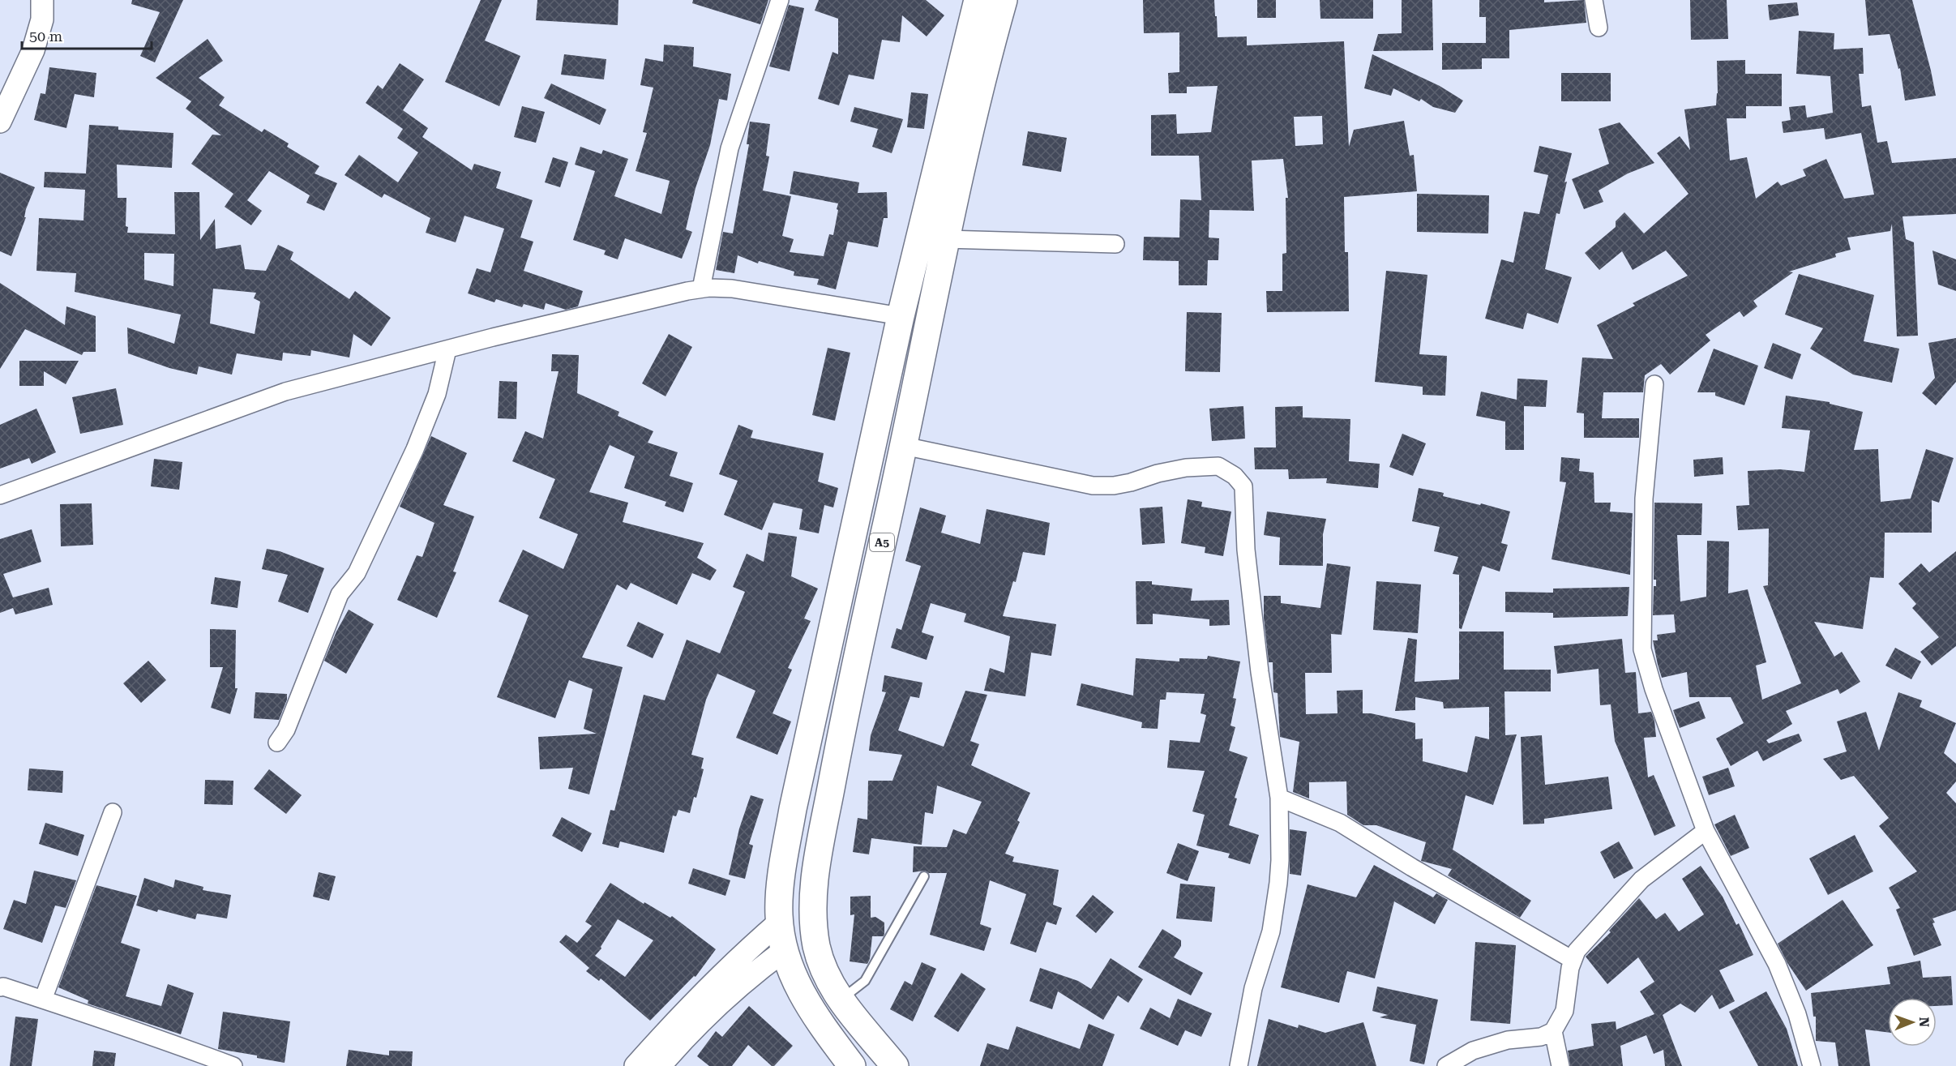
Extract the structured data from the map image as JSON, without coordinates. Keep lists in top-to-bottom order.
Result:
{
  "streets": {
    "highway": ["A5"]
  },
  "scale_bar": "50 m",
  "north": "right"
}
